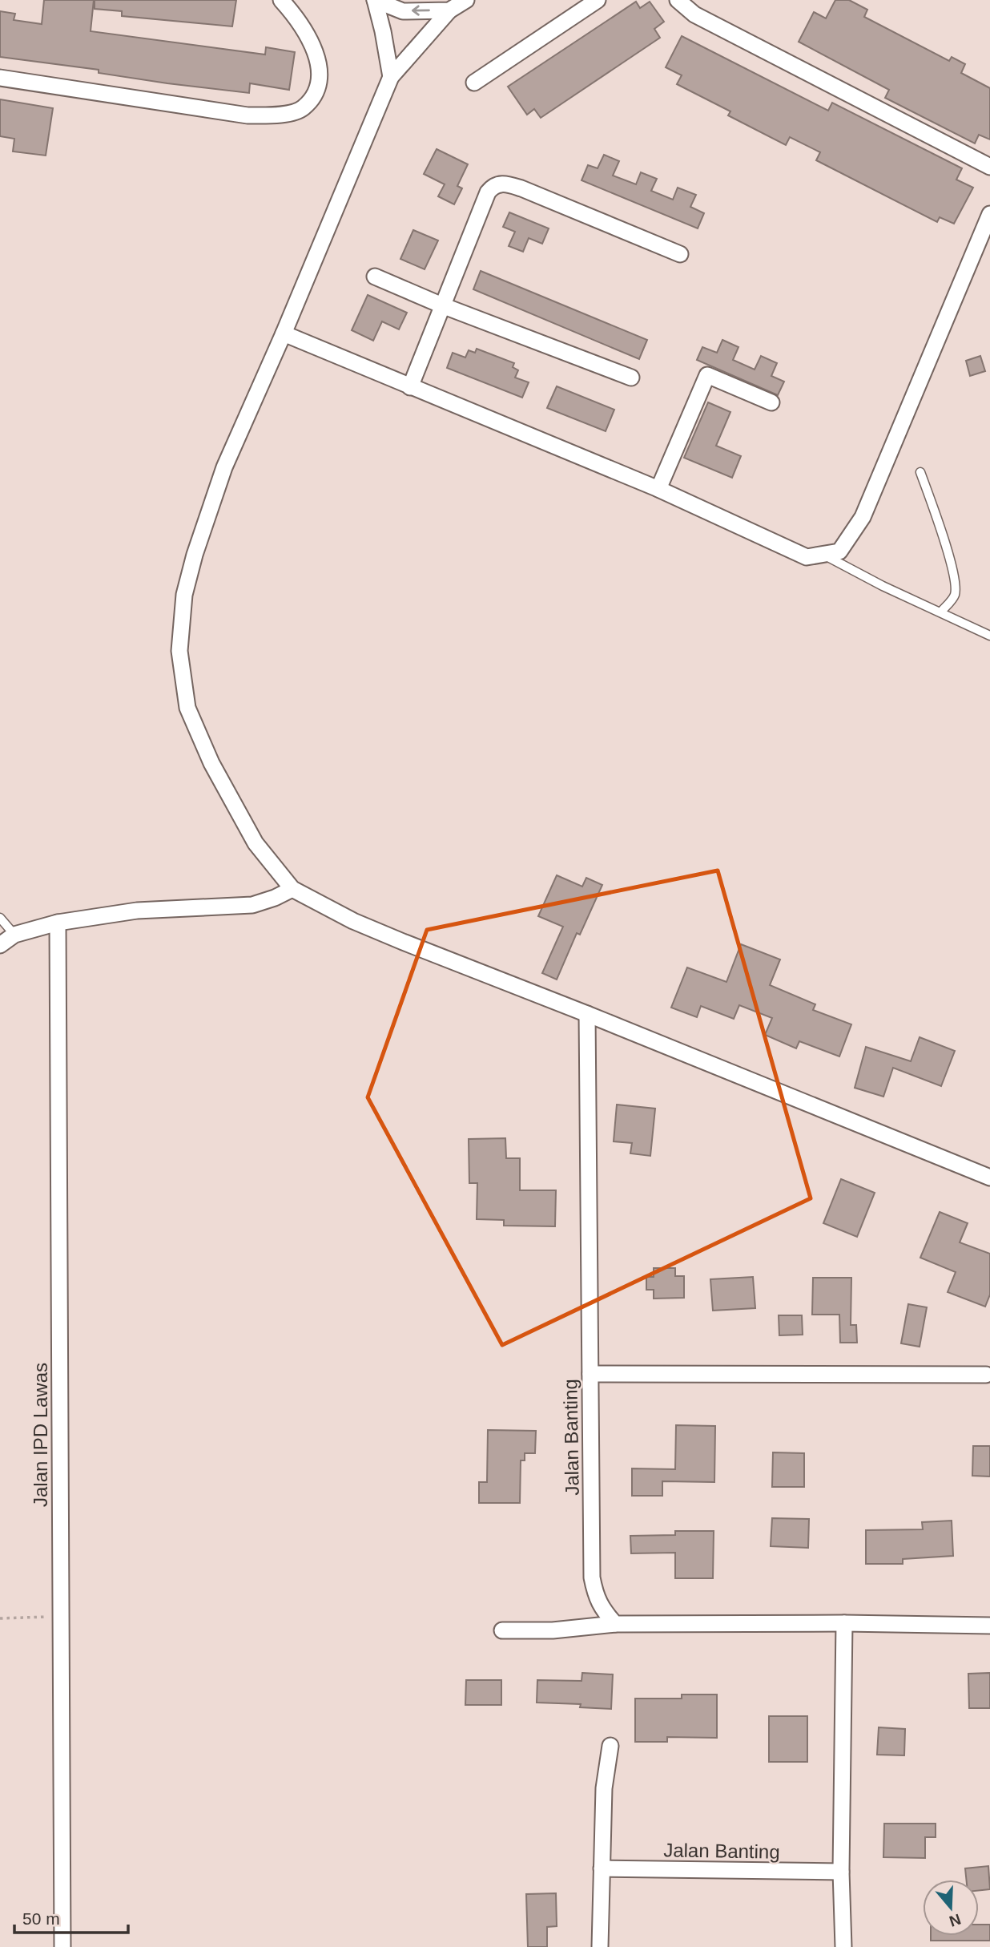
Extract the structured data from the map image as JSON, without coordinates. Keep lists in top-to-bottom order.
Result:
{
  "streets": {
    "street": ["Jalan IPD Lawas", "Jalan Banting"]
  },
  "scale_bar": "50 m",
  "north": "bottom"
}
